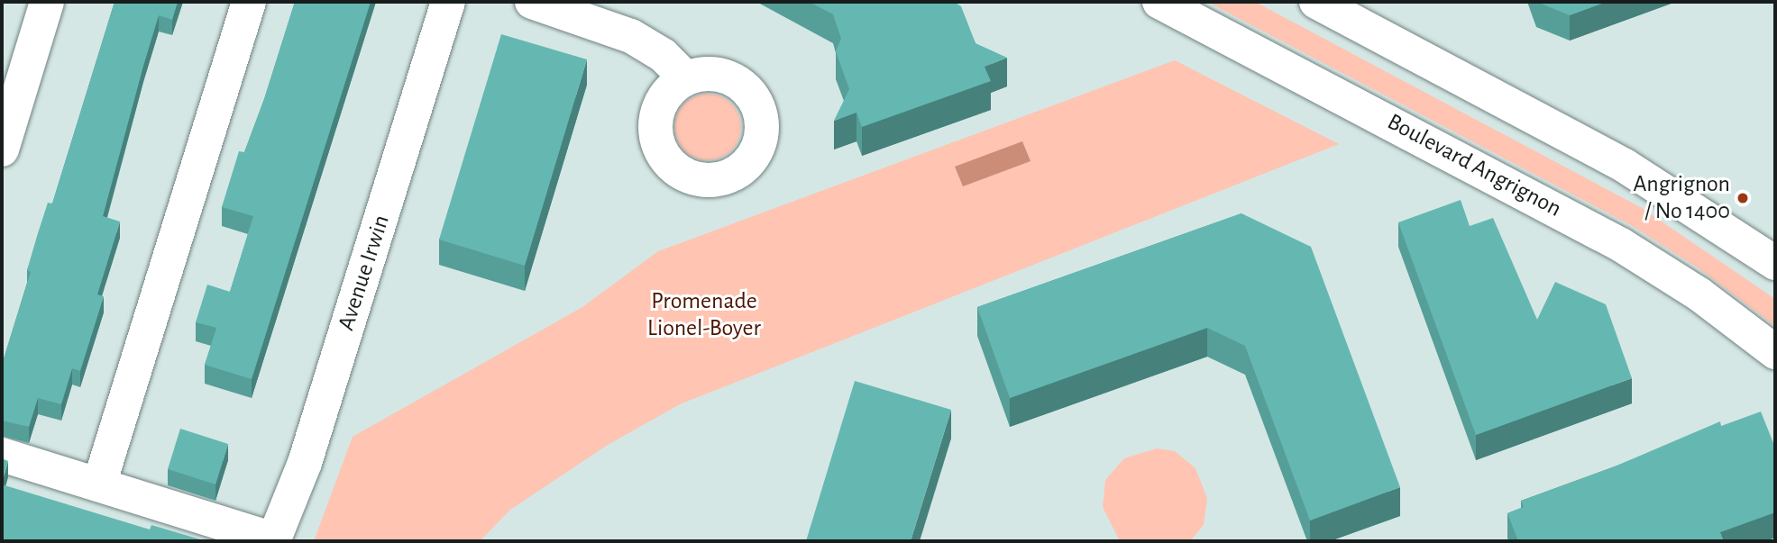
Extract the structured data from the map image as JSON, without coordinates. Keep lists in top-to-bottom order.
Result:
{
  "streets": {
    "main road": ["Boulevard Angrignon", "Avenue Irwin"]
  },
  "parks": ["Promenade Lionel-Boyer"],
  "places": ["Angrignon / No 1400"]
}
